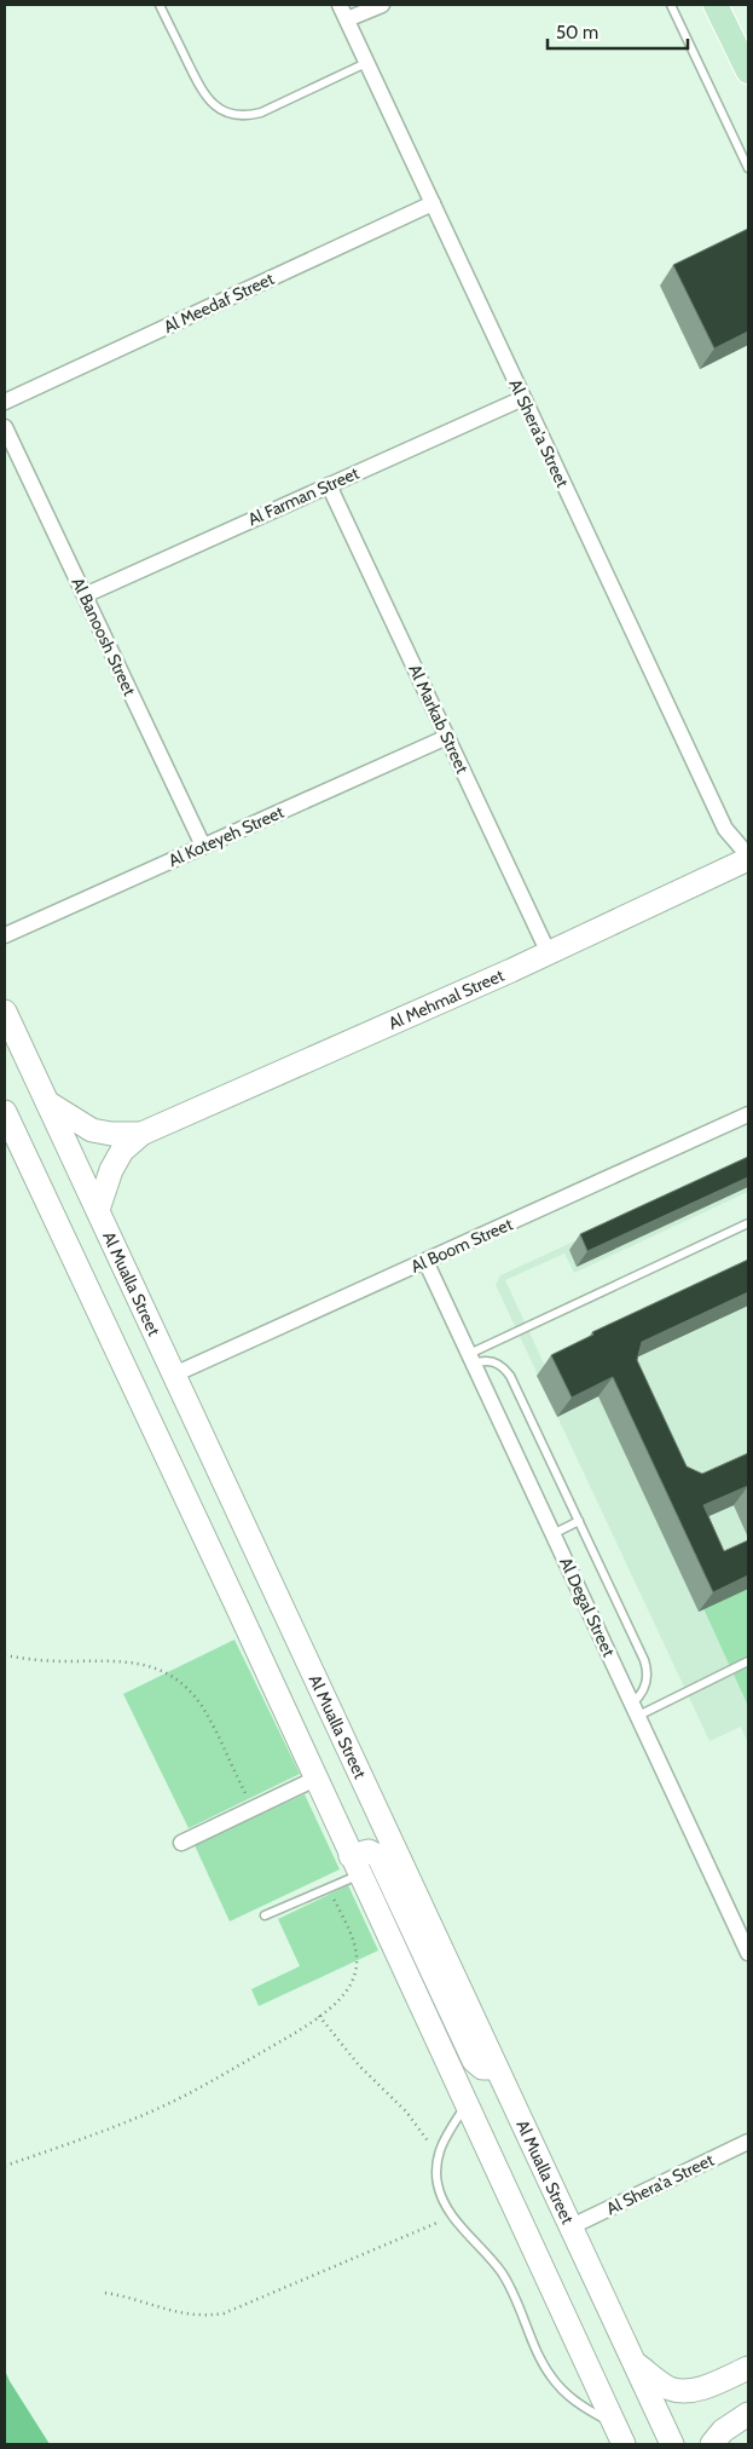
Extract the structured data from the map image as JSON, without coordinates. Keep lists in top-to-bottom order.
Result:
{
  "streets": {
    "street": [
      "Al Meedaf Street",
      "Al Shera'a Street",
      "Al Farman Street",
      "Al Banoosh Street",
      "Al Markab Street",
      "Al Koteyeh Street",
      "Al Mehmal Street",
      "Al Boom Street",
      "Al Mualla Street",
      "Al Degal Street"
    ]
  },
  "crossings": [
    ["Al Meedaf Street", "Al Shera'a Street"],
    ["Al Shera'a Street", "Al Farman Street"],
    ["Al Shera'a Street", "Al Mehmal Street"],
    ["Al Shera'a Street", "Al Mualla Street"],
    ["Al Farman Street", "Al Banoosh Street"],
    ["Al Farman Street", "Al Markab Street"],
    ["Al Banoosh Street", "Al Koteyeh Street"],
    ["Al Markab Street", "Al Koteyeh Street"],
    ["Al Markab Street", "Al Mehmal Street"],
    ["Al Mehmal Street", "Al Mualla Street"],
    ["Al Boom Street", "Al Mualla Street"],
    ["Al Boom Street", "Al Degal Street"]
  ],
  "scale_bar": "50 m"
}
